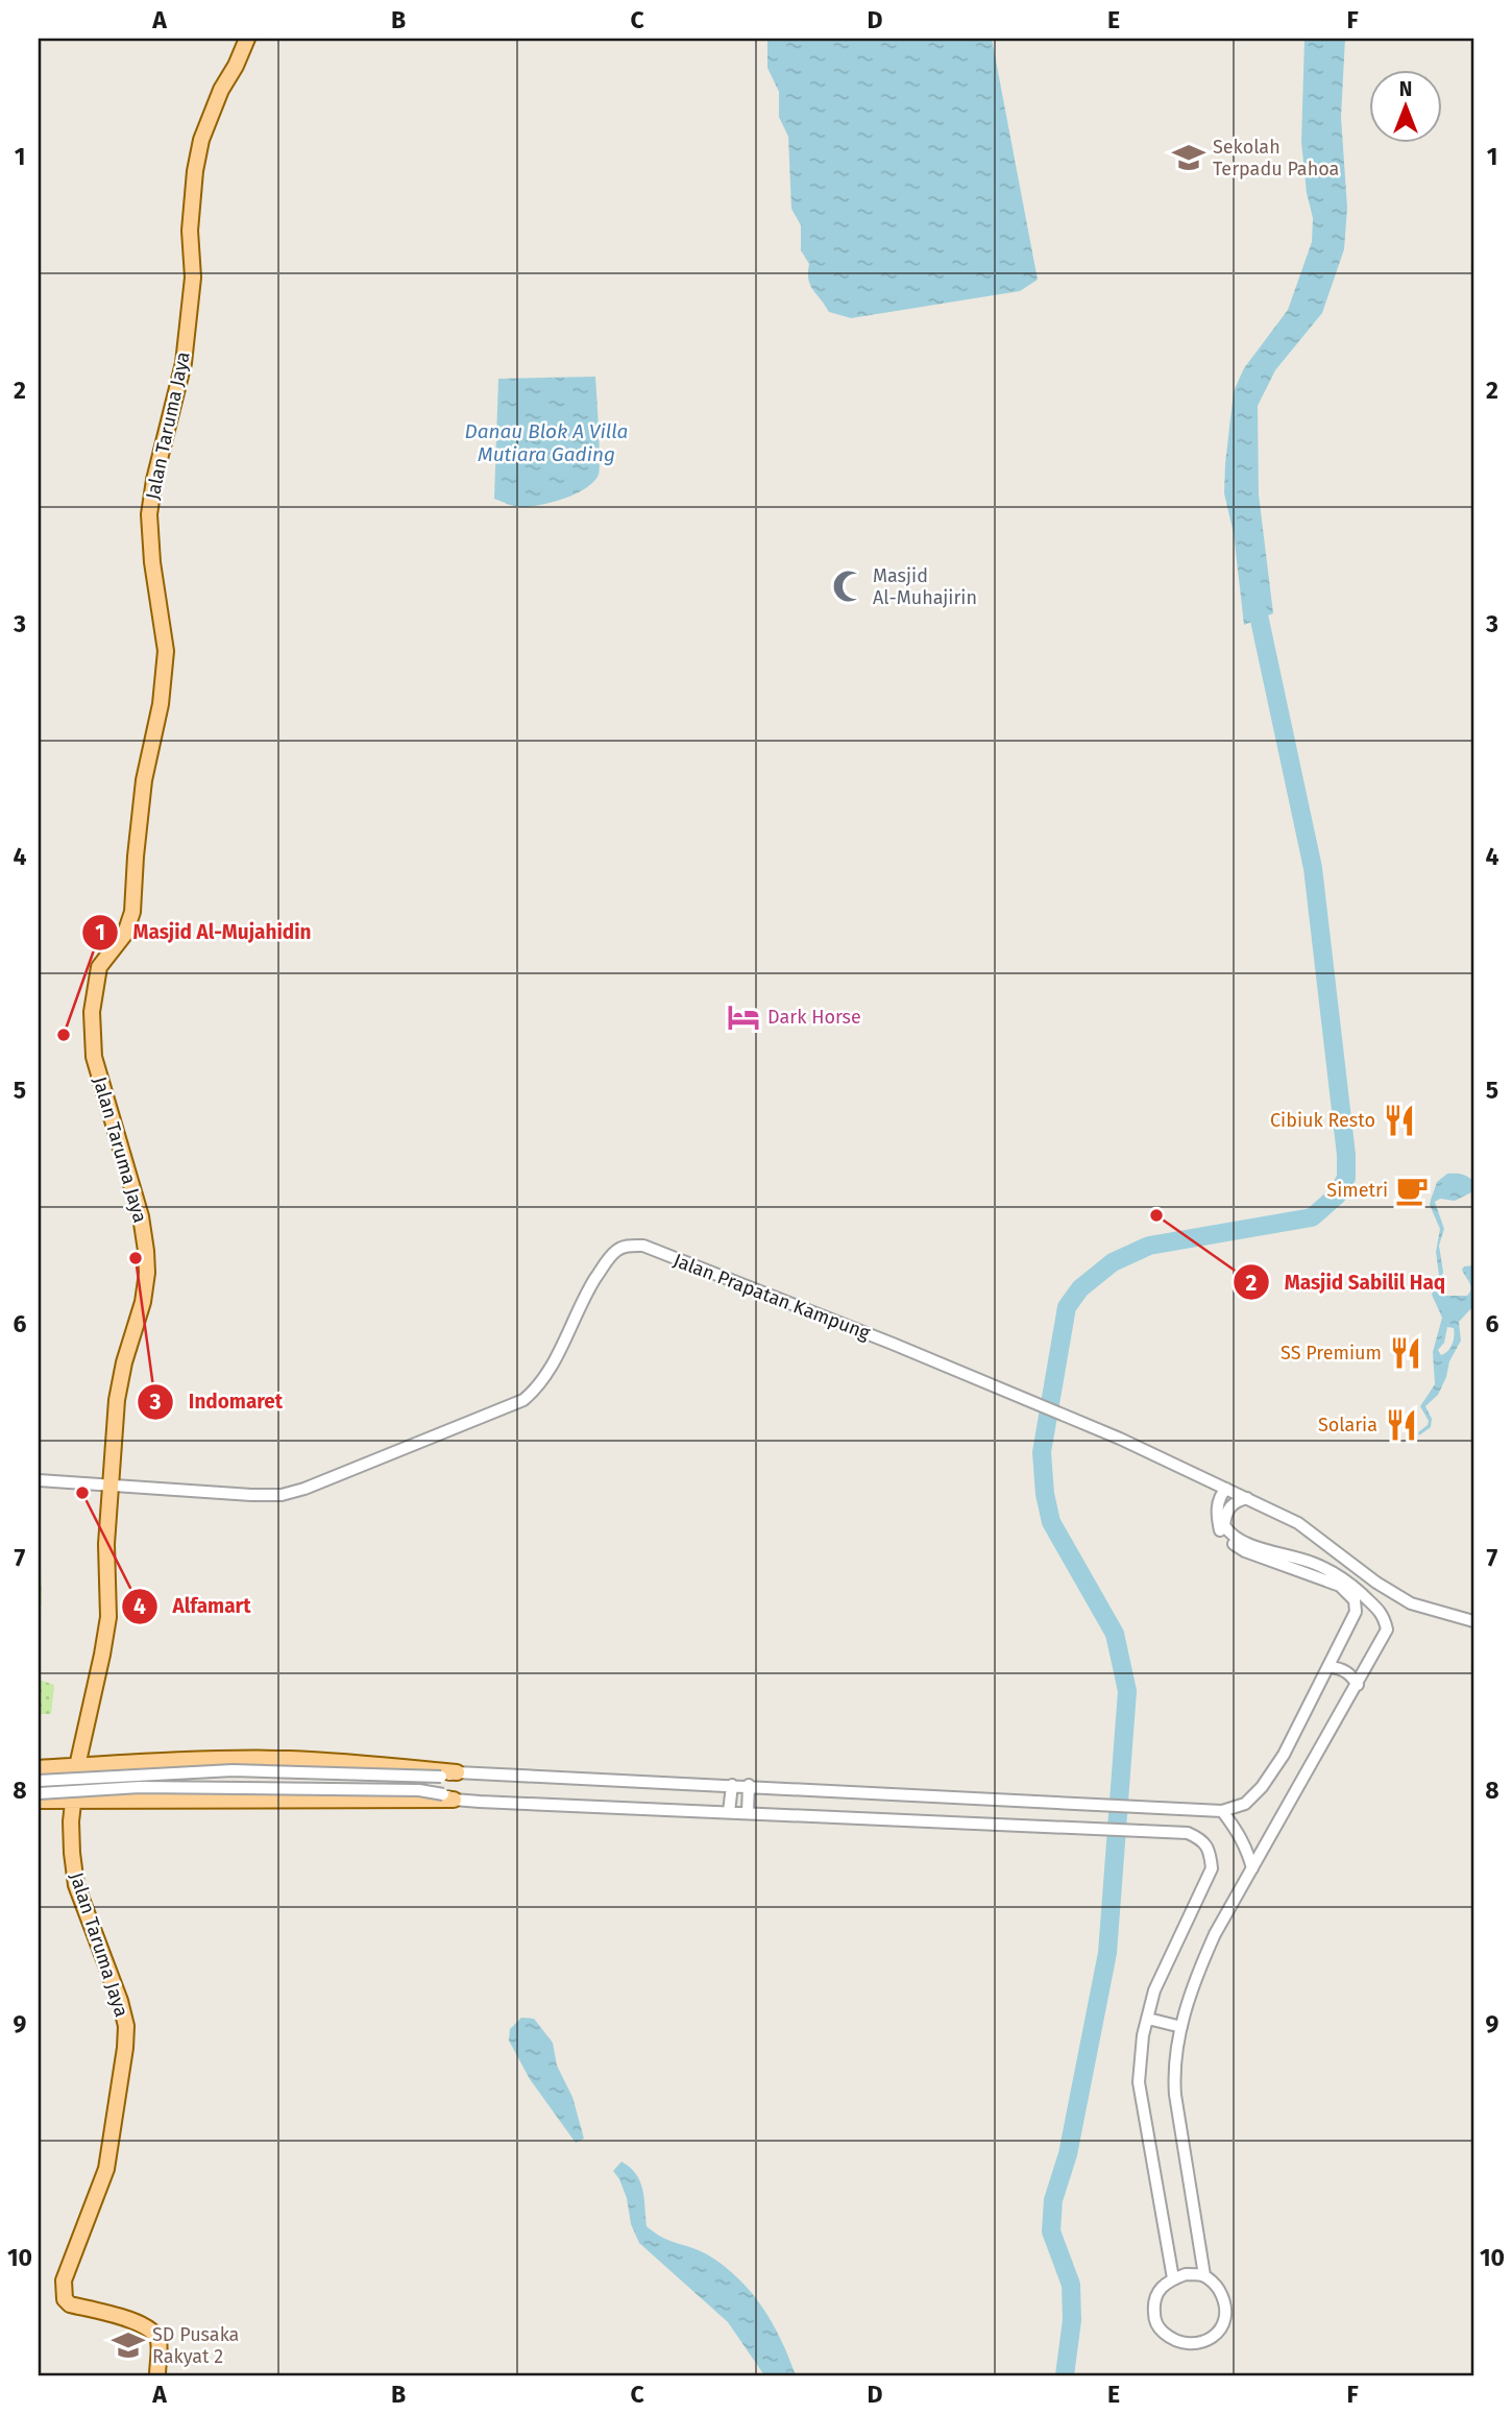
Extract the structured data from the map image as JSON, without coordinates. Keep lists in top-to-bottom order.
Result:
{
  "streets": {
    "main road": ["Jalan Taruma Jaya"],
    "street": ["Jalan Prapatan Kampung"]
  },
  "crossings": [
    ["Jalan Taruma Jaya", "Jalan Prapatan Kampung"]
  ],
  "water": ["Danau Blok A Villa Mutiara Gading"],
  "places": {
    "school or university": ["Sekolah Terpadu Pahoa", "SD Pusaka Rakyat 2"],
    "mosque": ["Masjid Al-Muhajirin"],
    "hotel": ["Dark Horse"],
    "other": [
      "Masjid Al-Mujahidin",
      "Masjid Sabilil Haq",
      "Indomaret",
      "Alfamart"
    ],
    "restaurant": ["Cibiuk Resto", "SS Premium", "Solaria"],
    "cafe": ["Simetri"]
  },
  "north": "top",
  "grid": {
    "columns": [
      "A",
      "B",
      "C",
      "D",
      "E",
      "F"
    ],
    "rows": [
      "1",
      "2",
      "3",
      "4",
      "5",
      "6",
      "7",
      "8",
      "9",
      "10"
    ]
  }
}
